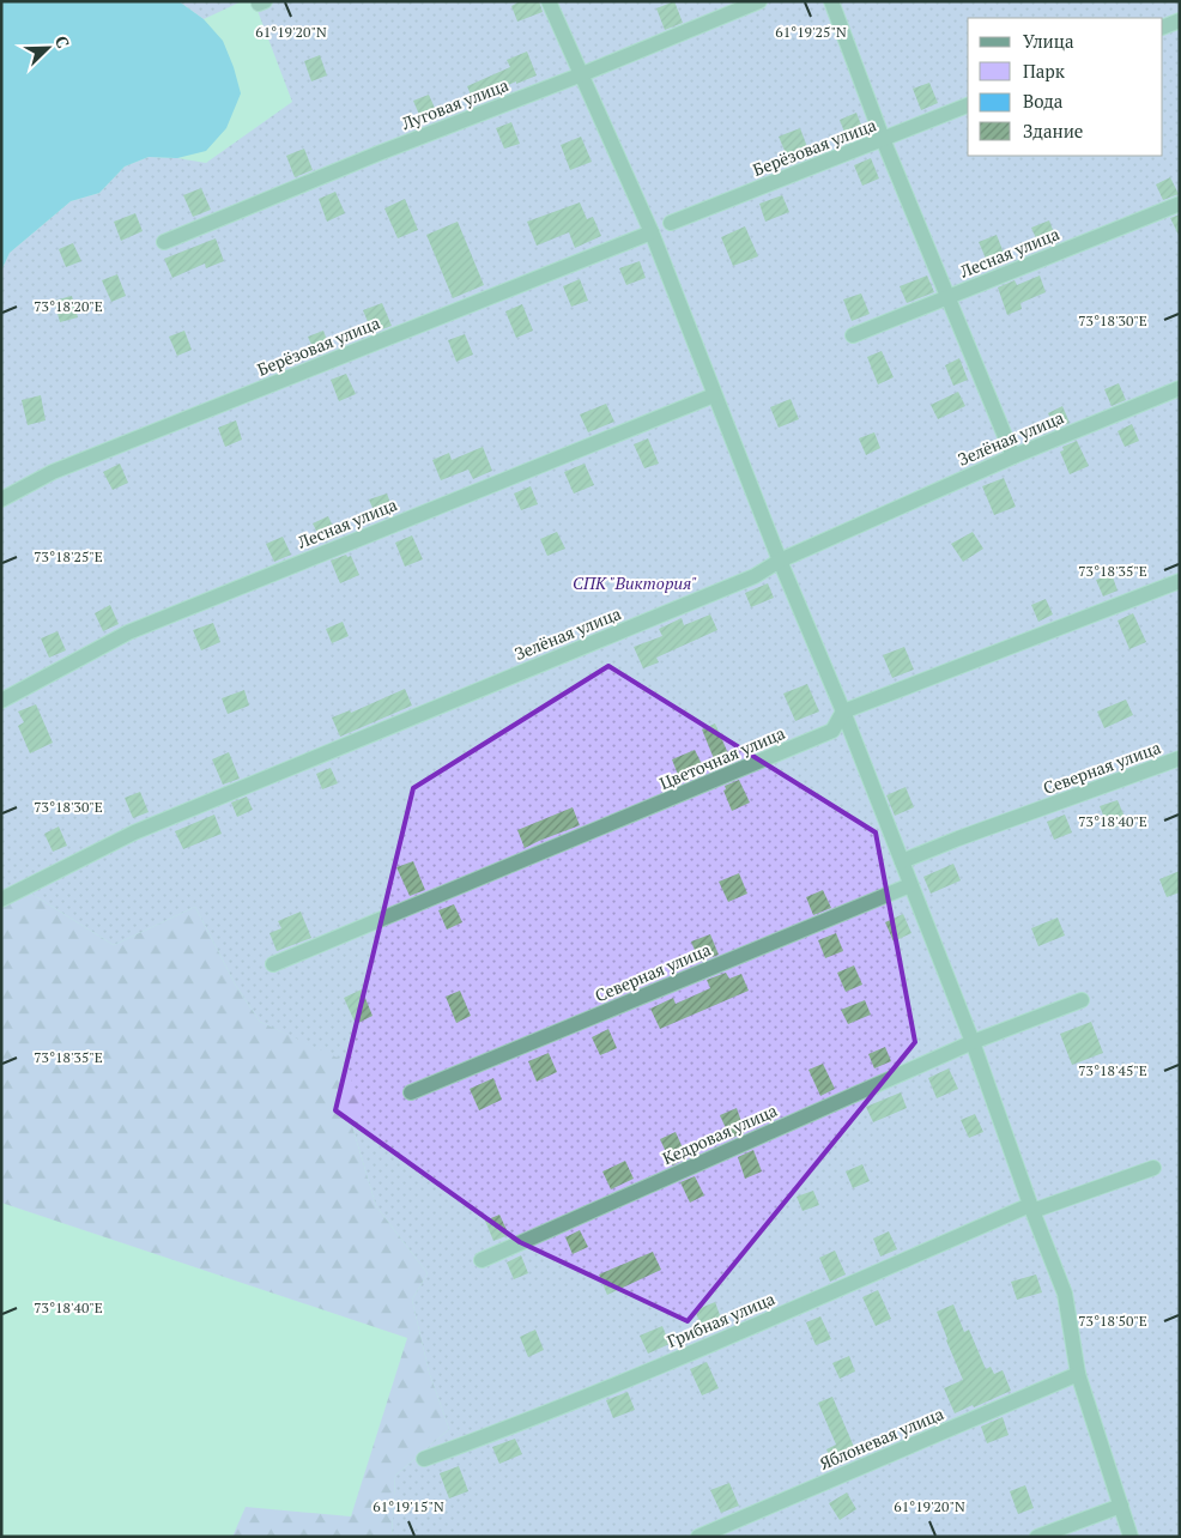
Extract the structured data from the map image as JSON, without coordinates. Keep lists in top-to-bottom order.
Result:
{
  "streets": {
    "street": [
      "Луговая улица",
      "Берёзовая улица",
      "Лесная улица",
      "Зелёная улица",
      "Цветочная улица",
      "Северная улица",
      "Кедровая улица",
      "Грибная улица",
      "Яблоневая улица"
    ]
  },
  "parks": ["СПК \"Виктория\""],
  "legend": [
    "Улица",
    "Парк",
    "Вода",
    "Здание"
  ],
  "north": "top right",
  "coordinates": [
    "61°19'20\"N",
    "61°19'25\"N",
    "73°18'20\"E",
    "73°18'30\"E",
    "73°18'25\"E",
    "73°18'35\"E",
    "73°18'40\"E",
    "73°18'45\"E",
    "73°18'50\"E",
    "61°19'15\"N"
  ]
}
